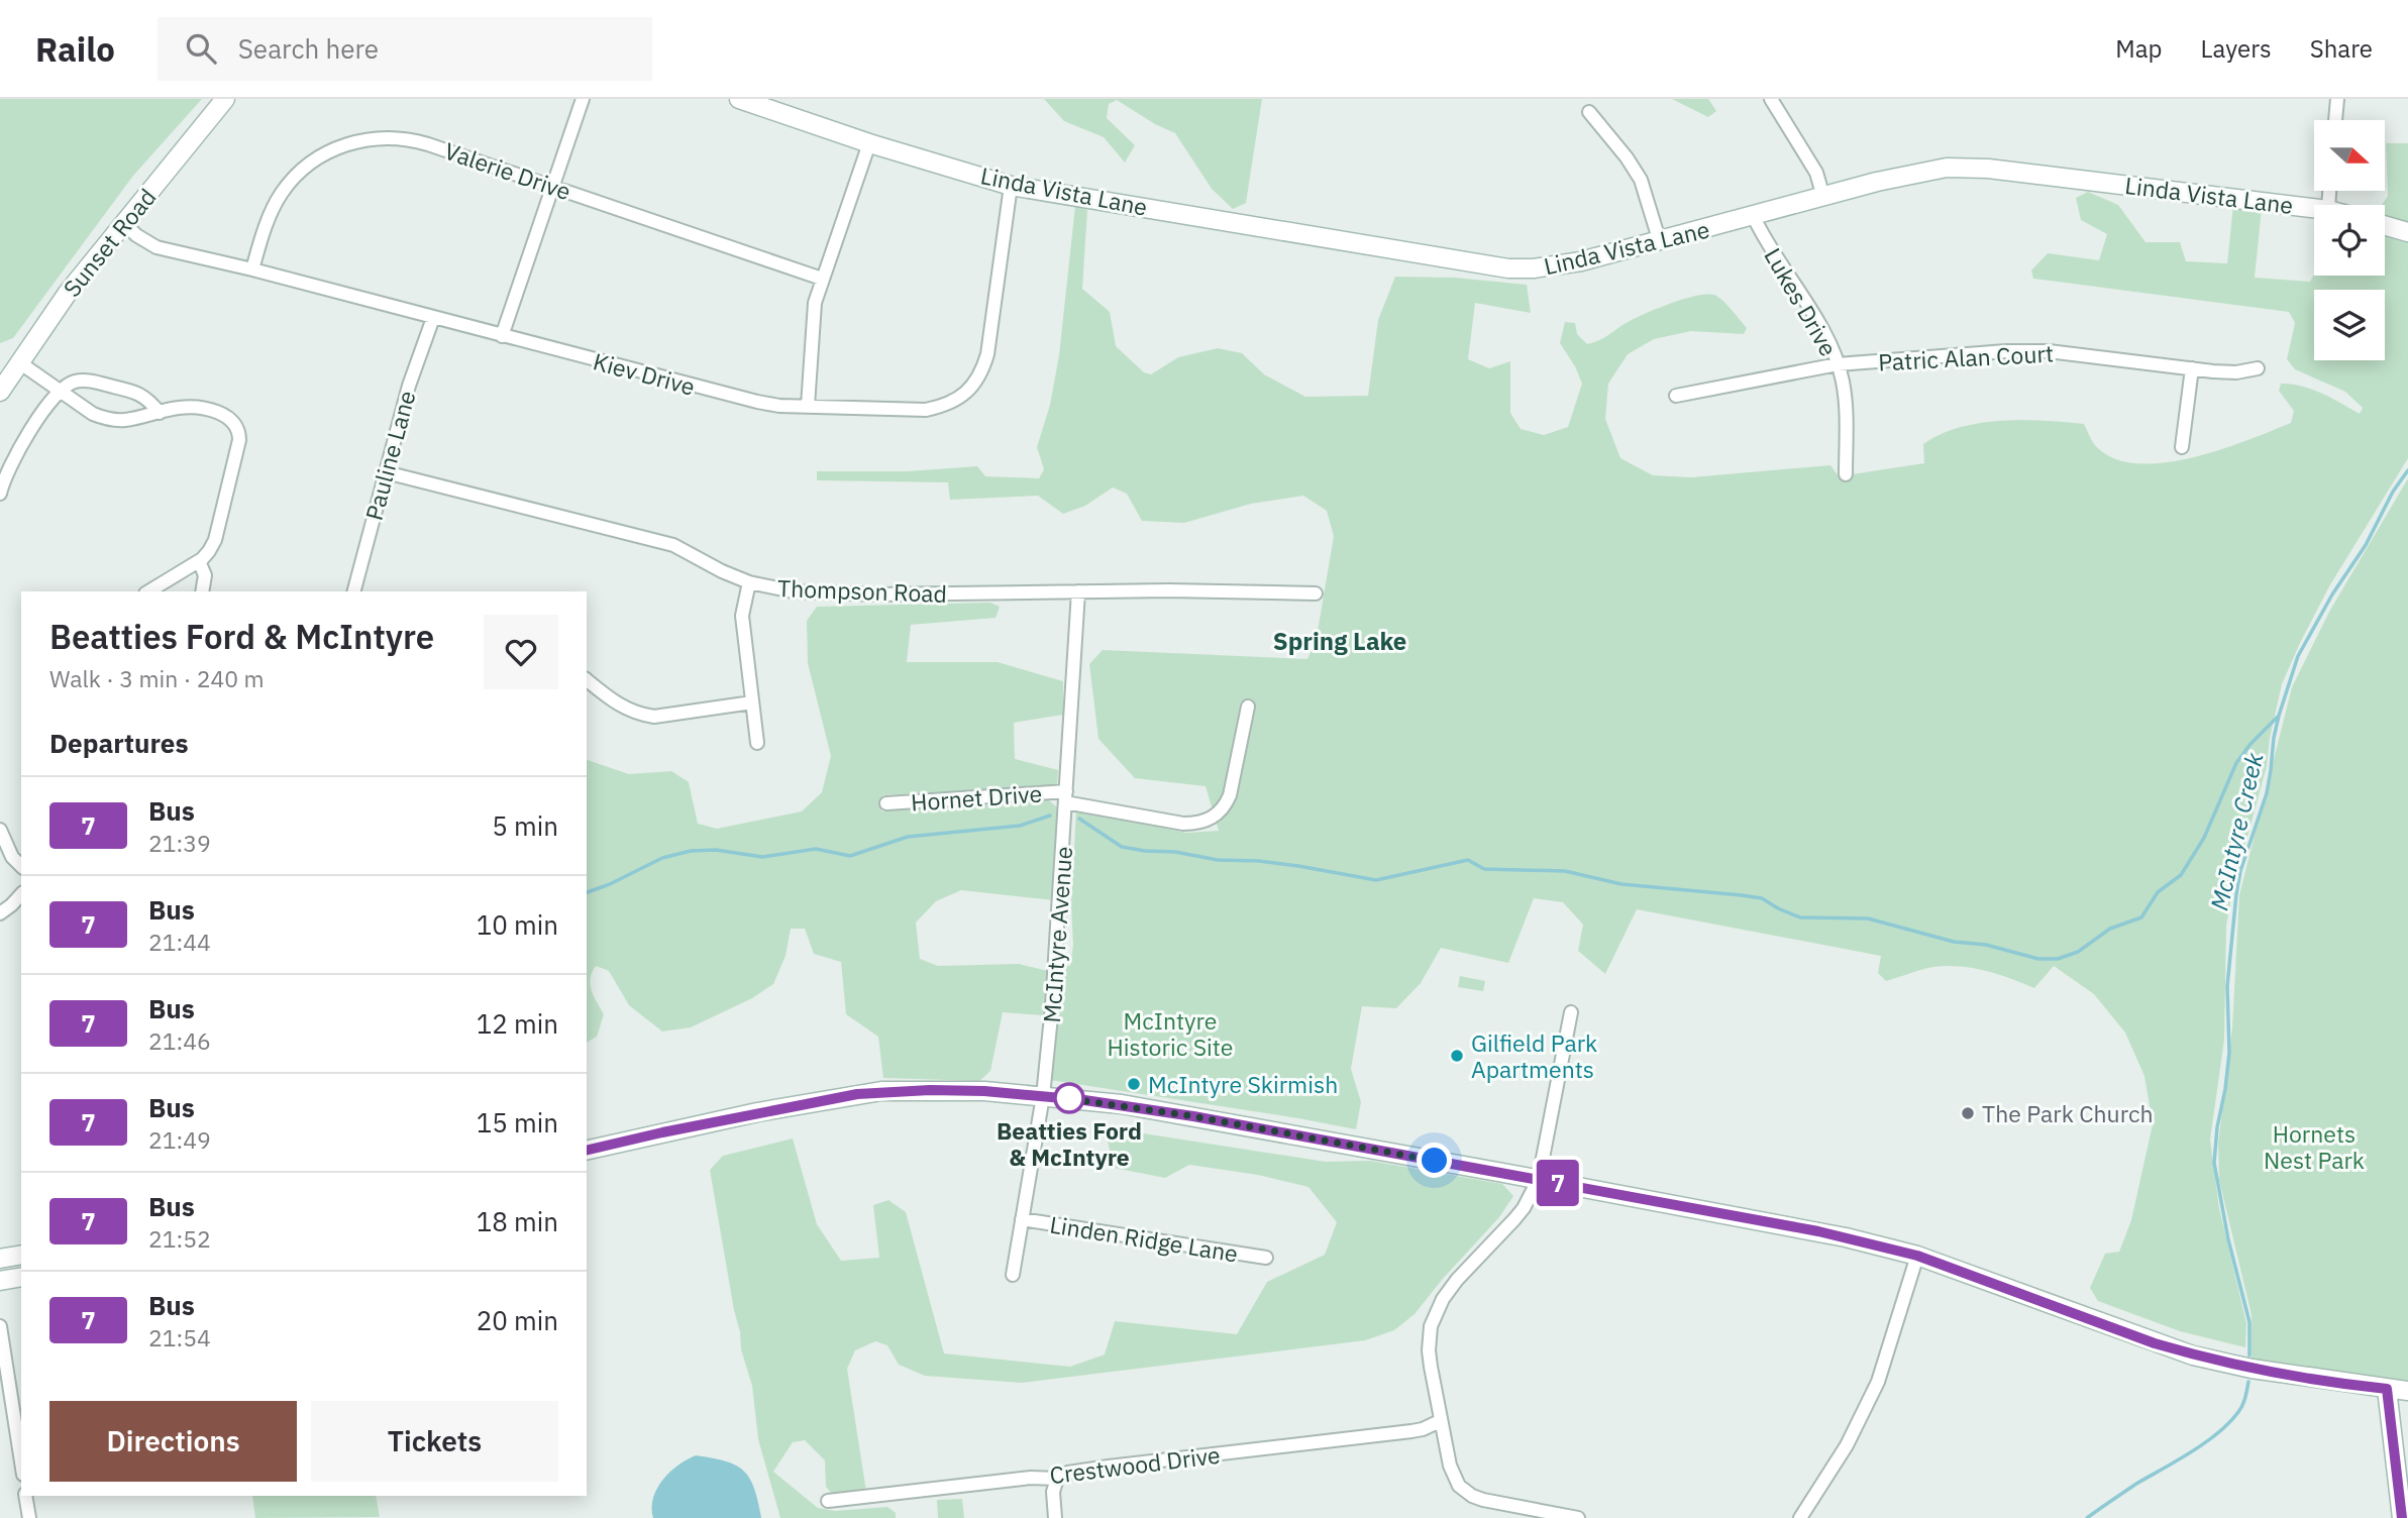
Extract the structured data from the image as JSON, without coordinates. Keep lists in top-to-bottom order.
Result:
{
  "streets": {
    "main road": ["Linda Vista Lane", "Sunset Road"],
    "street": [
      "Valerie Drive",
      "Lukes Drive",
      "Patric Alan Court",
      "Kiev Drive",
      "Pauline Lane",
      "Thompson Road",
      "Hornet Drive",
      "McIntyre Avenue",
      "Linden Ridge Lane",
      "Crestwood Drive"
    ]
  },
  "crossings": [
    ["Valerie Drive", "Kiev Drive"],
    ["Linda Vista Lane", "Lukes Drive"],
    ["Linda Vista Lane", "Kiev Drive"],
    ["Sunset Road", "Kiev Drive"],
    ["Lukes Drive", "Patric Alan Court"],
    ["Kiev Drive", "Pauline Lane"],
    ["Pauline Lane", "Thompson Road"],
    ["Thompson Road", "McIntyre Avenue"],
    ["Hornet Drive", "McIntyre Avenue"],
    ["McIntyre Avenue", "Linden Ridge Lane"]
  ],
  "districts": ["Spring Lake"],
  "water": ["McIntyre Creek"],
  "parks": ["McIntyre Historic Site", "Hornets Nest Park"],
  "places": [
    "Gilfield Park Apartments",
    "McIntyre Skirmish",
    "Beatties Ford & McIntyre",
    "The Park Church"
  ],
  "lines": ["bus line 7"],
  "north": "right",
  "page": {
    "header": "Railo",
    "search": "Search here",
    "nav": ["Map", "Layers", "Share"],
    "on_map": "7",
    "heading": [
      ["Beatties Ford & McIntyre", "Walk · 3 min · 240 m"],
      "Departures"
    ],
    "list": [
      {
        "mark": "7",
        "name": "Bus",
        "note": "21:39",
        "value": "5 min"
      },
      {
        "mark": "7",
        "name": "Bus",
        "note": "21:44",
        "value": "10 min"
      },
      {
        "mark": "7",
        "name": "Bus",
        "note": "21:46",
        "value": "12 min"
      },
      {
        "mark": "7",
        "name": "Bus",
        "note": "21:49",
        "value": "15 min"
      },
      {
        "mark": "7",
        "name": "Bus",
        "note": "21:52",
        "value": "18 min"
      },
      {
        "mark": "7",
        "name": "Bus",
        "note": "21:54",
        "value": "20 min"
      }
    ],
    "buttons": ["Directions", "Tickets"]
  }
}
